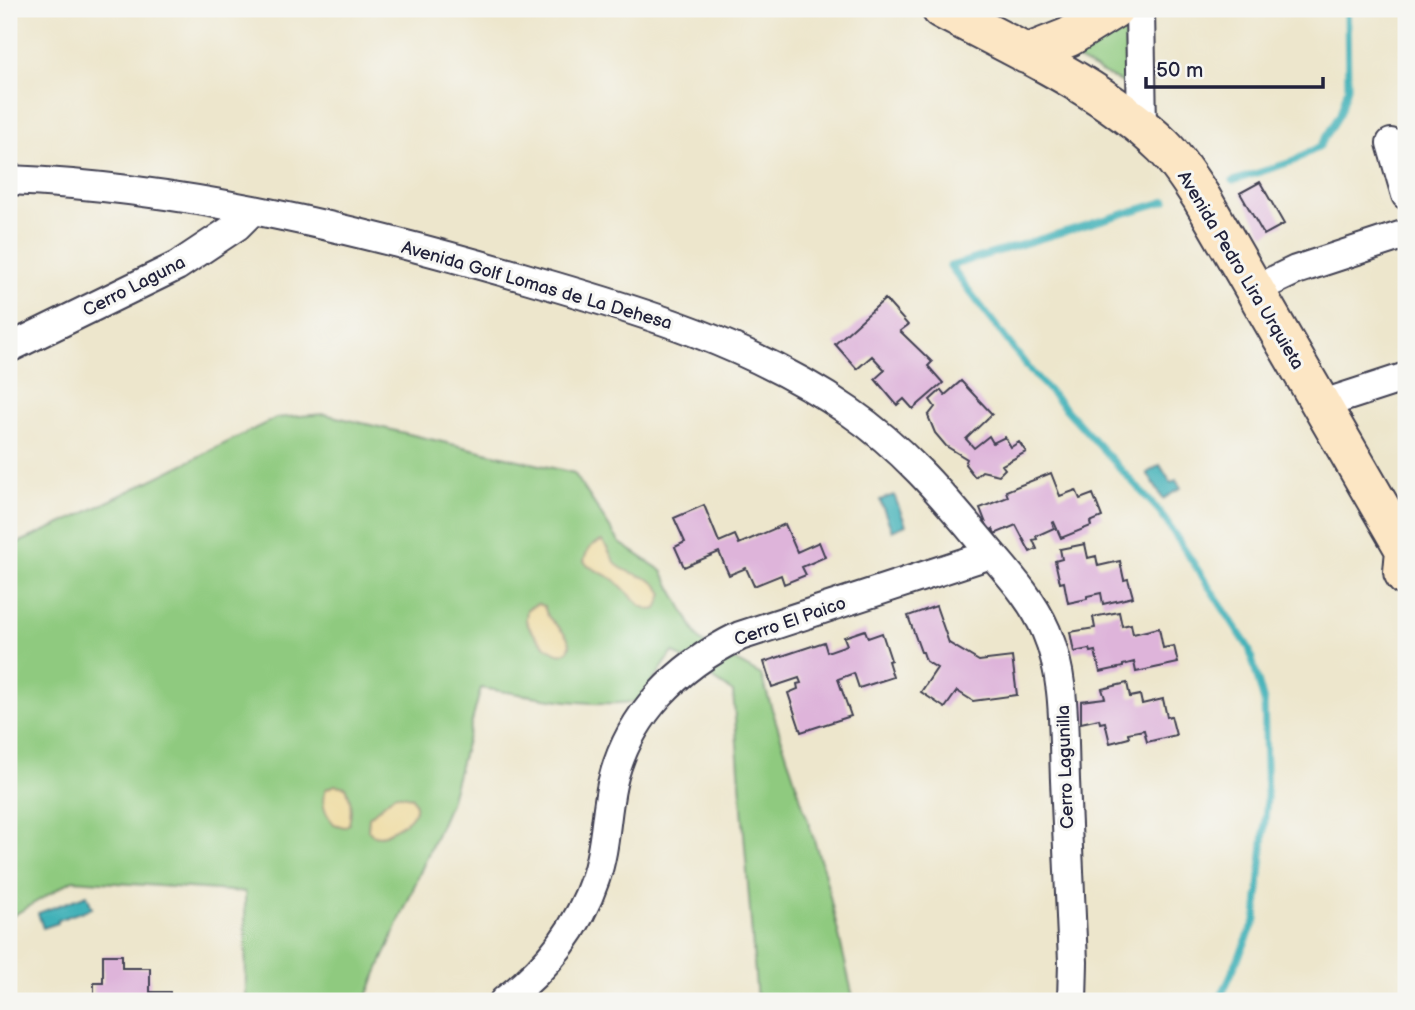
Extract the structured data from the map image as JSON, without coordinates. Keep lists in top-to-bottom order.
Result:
{
  "streets": {
    "main road": ["Avenida Pedro Lira Urquieta"],
    "street": [
      "Avenida Golf Lomas de La Dehesa",
      "Cerro Laguna",
      "Cerro El Paico",
      "Cerro Lagunilla"
    ]
  },
  "crossings": [
    ["Avenida Golf Lomas de La Dehesa", "Cerro Laguna"],
    ["Avenida Golf Lomas de La Dehesa", "Cerro El Paico"],
    ["Avenida Golf Lomas de La Dehesa", "Cerro Lagunilla"],
    ["Cerro El Paico", "Cerro Lagunilla"]
  ],
  "scale_bar": "50 m"
}
